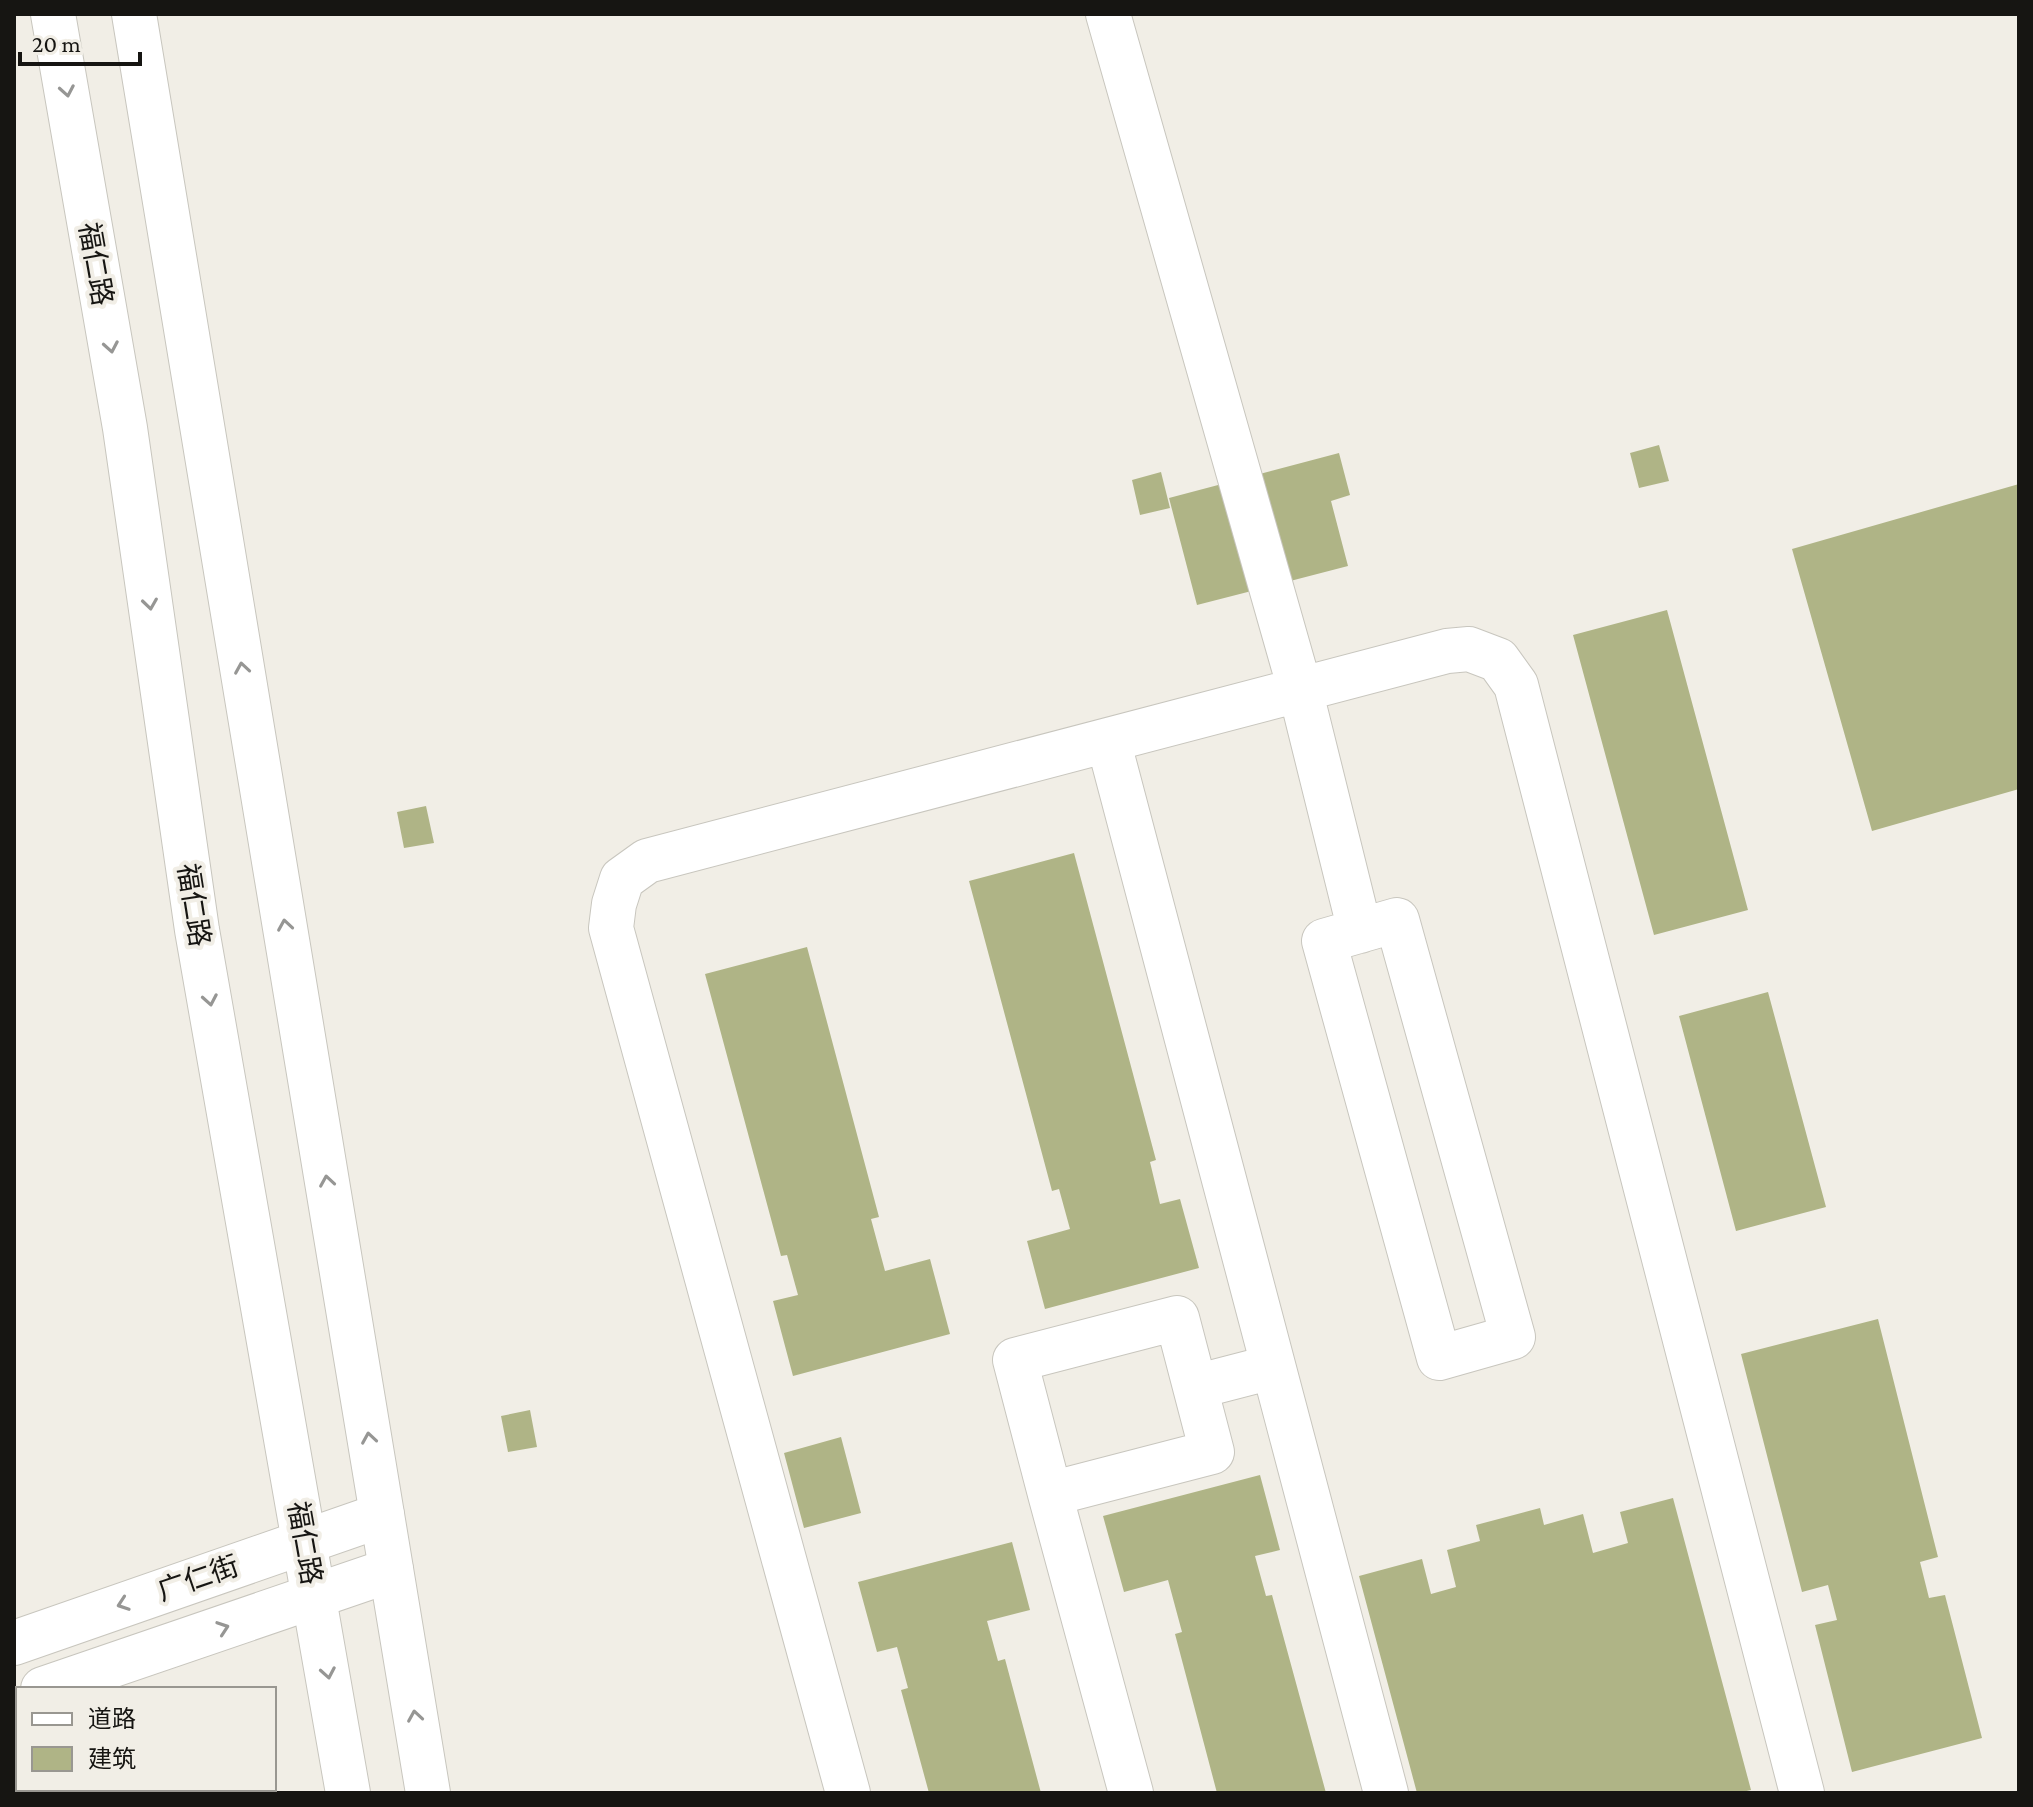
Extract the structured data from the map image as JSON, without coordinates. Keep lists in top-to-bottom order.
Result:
{
  "streets": {
    "street": ["福仁路", "广仁街"]
  },
  "crossings": [
    ["福仁路", "广仁街"]
  ],
  "legend": ["道路", "建筑"],
  "scale_bar": "20 m"
}
